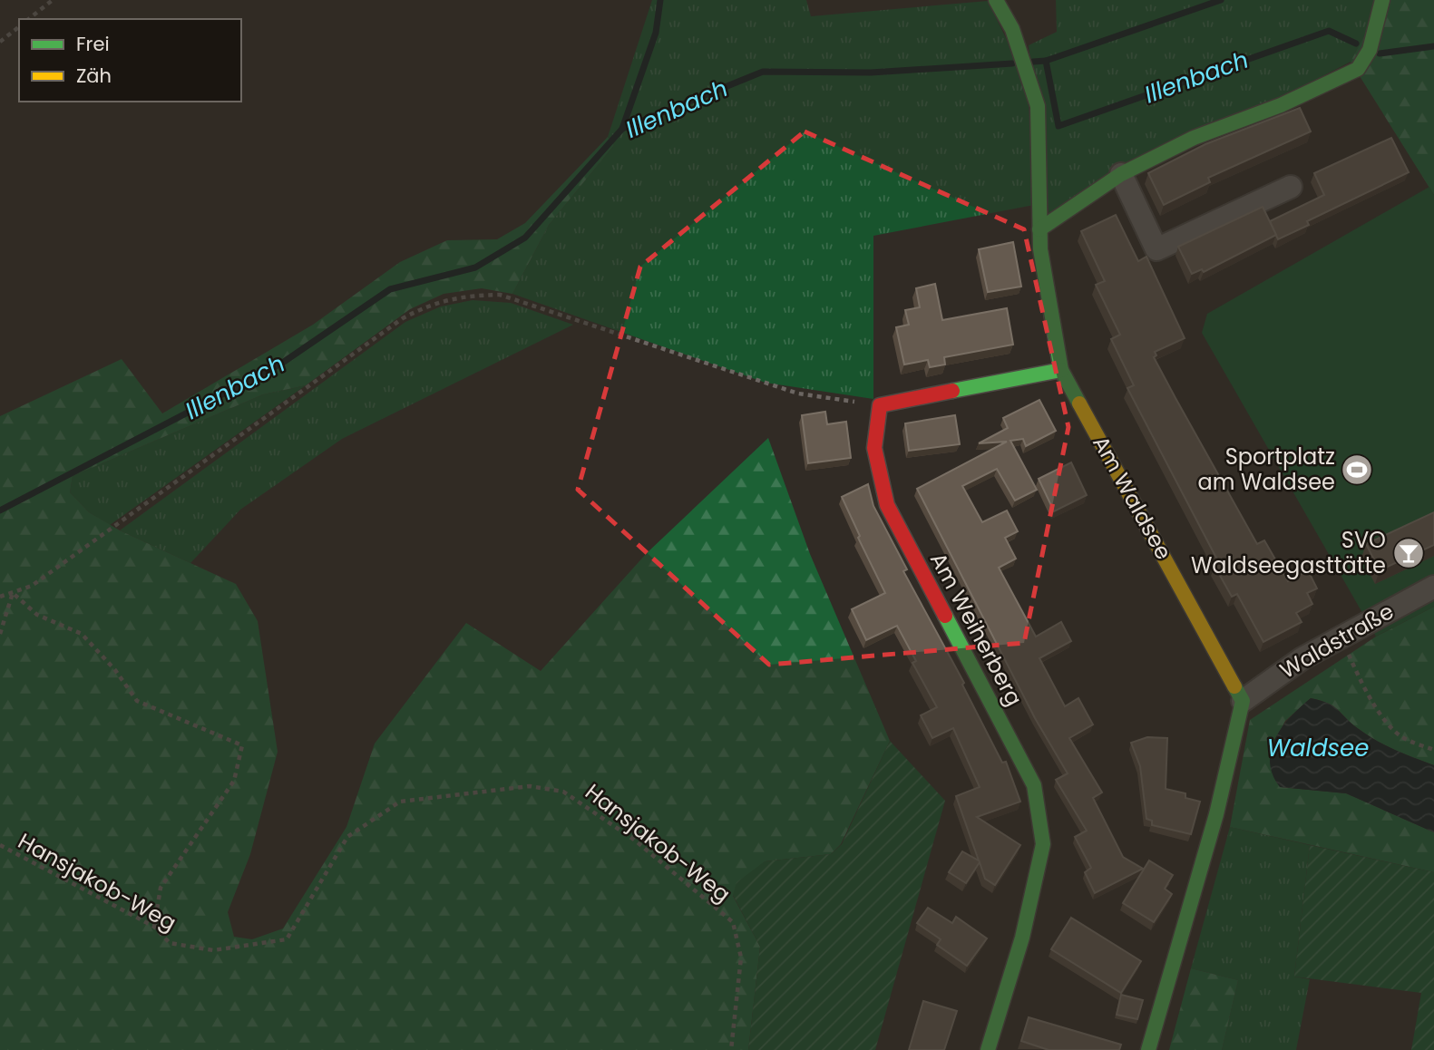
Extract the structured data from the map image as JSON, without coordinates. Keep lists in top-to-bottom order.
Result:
{
  "streets": {
    "street": ["Am Waldsee", "Am Weiherberg", "Waldstraße"],
    "path": ["Hansjakob-Weg"]
  },
  "crossings": [
    ["Am Waldsee", "Waldstraße"]
  ],
  "water": ["Illenbach", "Waldsee"],
  "places": {
    "sports": ["Sportplatz am Waldsee"],
    "bar": ["SVO Waldseegasttätte"]
  },
  "legend": ["Frei", "Zäh"]
}
